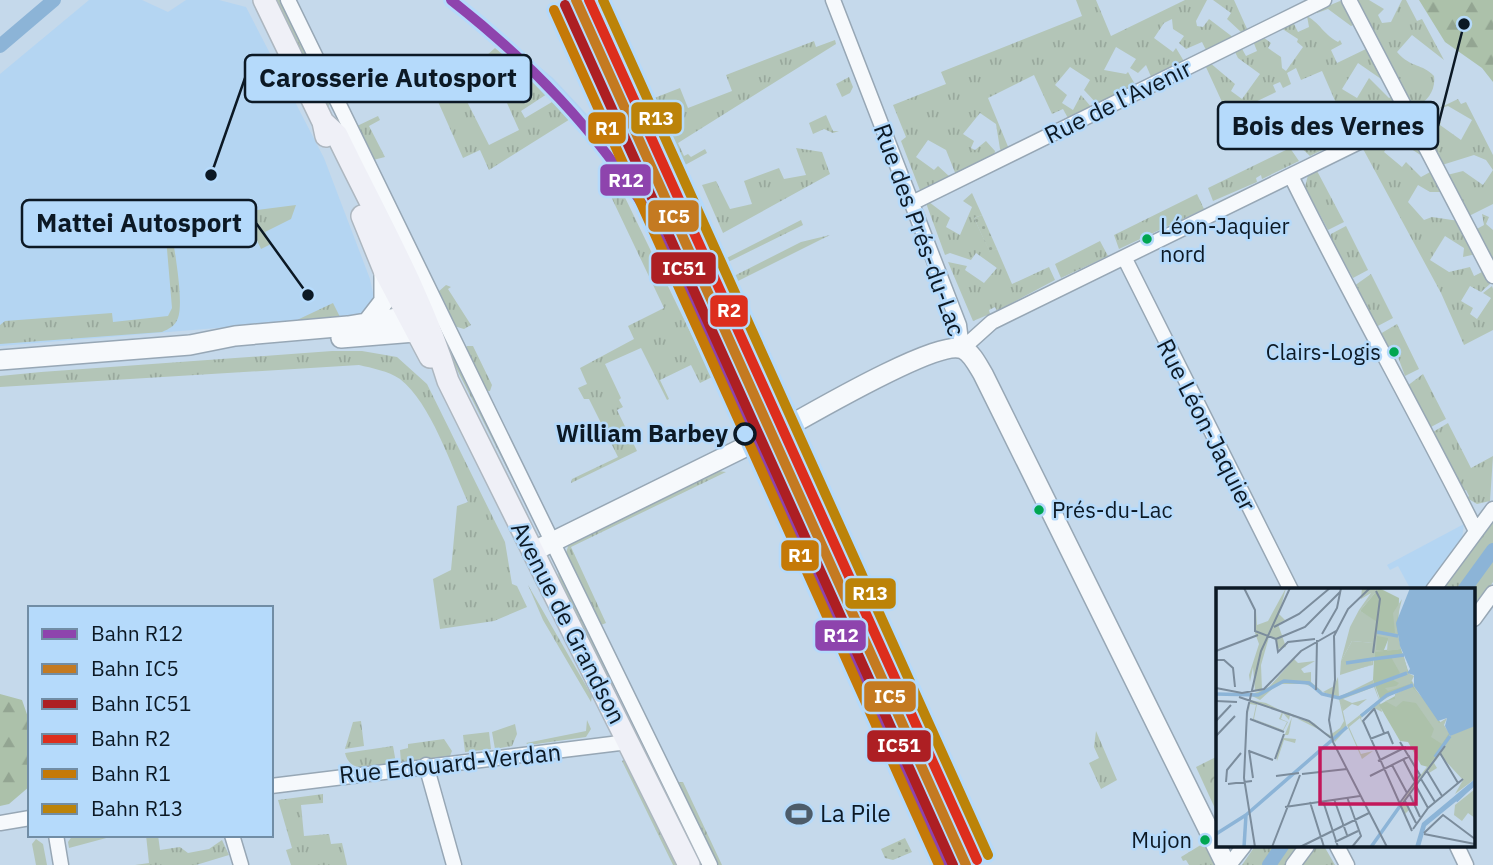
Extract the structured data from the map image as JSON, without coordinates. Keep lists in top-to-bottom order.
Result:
{
  "streets": {
    "main road": ["Avenue de Grandson"],
    "street": [
      "Rue de l'Avenir",
      "Rue des Prés-du-Lac",
      "Rue Léon-Jaquier",
      "Rue Edouard-Verdan"
    ]
  },
  "crossings": [
    ["Rue de l'Avenir", "Rue des Prés-du-Lac"],
    ["Avenue de Grandson", "Rue Edouard-Verdan"]
  ],
  "places": {
    "other": [
      "Bois des Vernes",
      "Carosserie Autosport",
      "Léon-Jaquier nord",
      "Mattei Autosport",
      "Clairs-Logis",
      "William Barbey",
      "Prés-du-Lac",
      "Mujon"
    ],
    "sports": ["La Pile"]
  },
  "lines": [
    "rail line R12",
    "rail line IC5",
    "rail line R2",
    "rail line R13",
    "rail line IC51",
    "rail line R1"
  ],
  "legend": [
    "Bahn R12",
    "Bahn IC5",
    "Bahn IC51",
    "Bahn R2",
    "Bahn R1",
    "Bahn R13"
  ]
}
